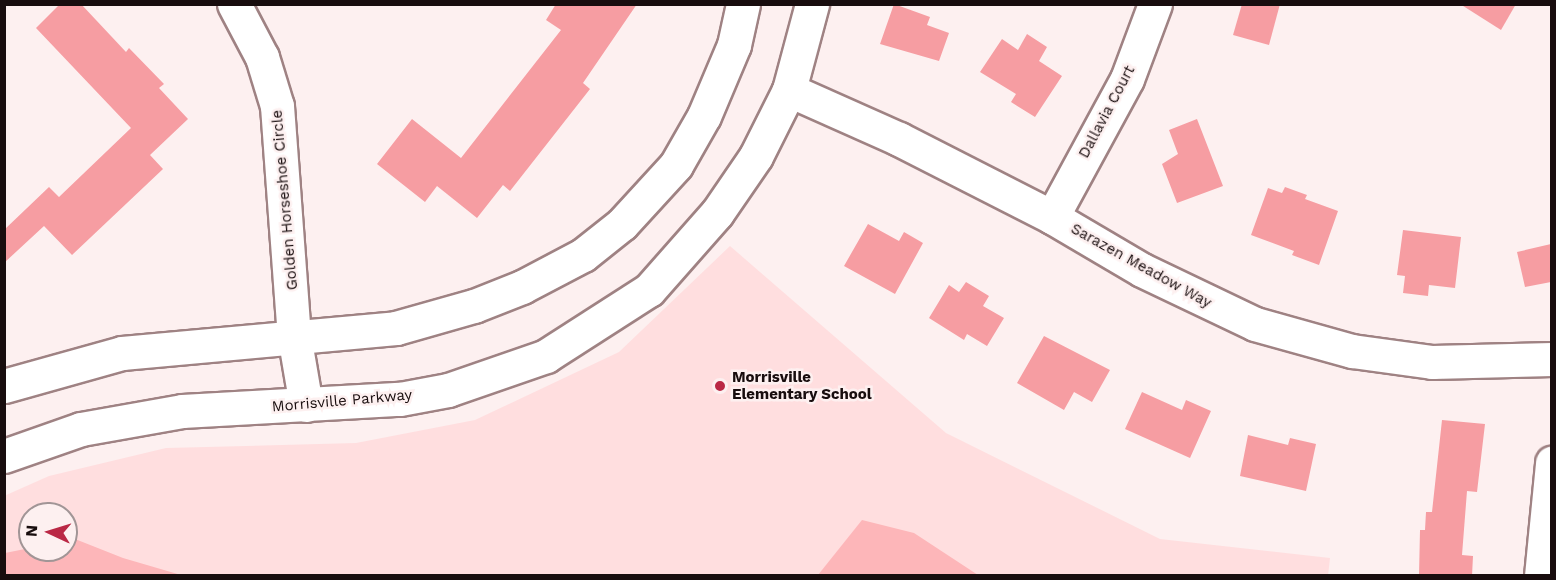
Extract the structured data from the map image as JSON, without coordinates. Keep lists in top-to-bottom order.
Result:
{
  "streets": {
    "main road": [
      "Dallavia Court",
      "Golden Horseshoe Circle",
      "Sarazen Meadow Way",
      "Morrisville Parkway"
    ]
  },
  "crossings": [
    ["Dallavia Court", "Sarazen Meadow Way"],
    ["Golden Horseshoe Circle", "Morrisville Parkway"],
    ["Sarazen Meadow Way", "Morrisville Parkway"]
  ],
  "places": ["Morrisville Elementary School"],
  "north": "left"
}
